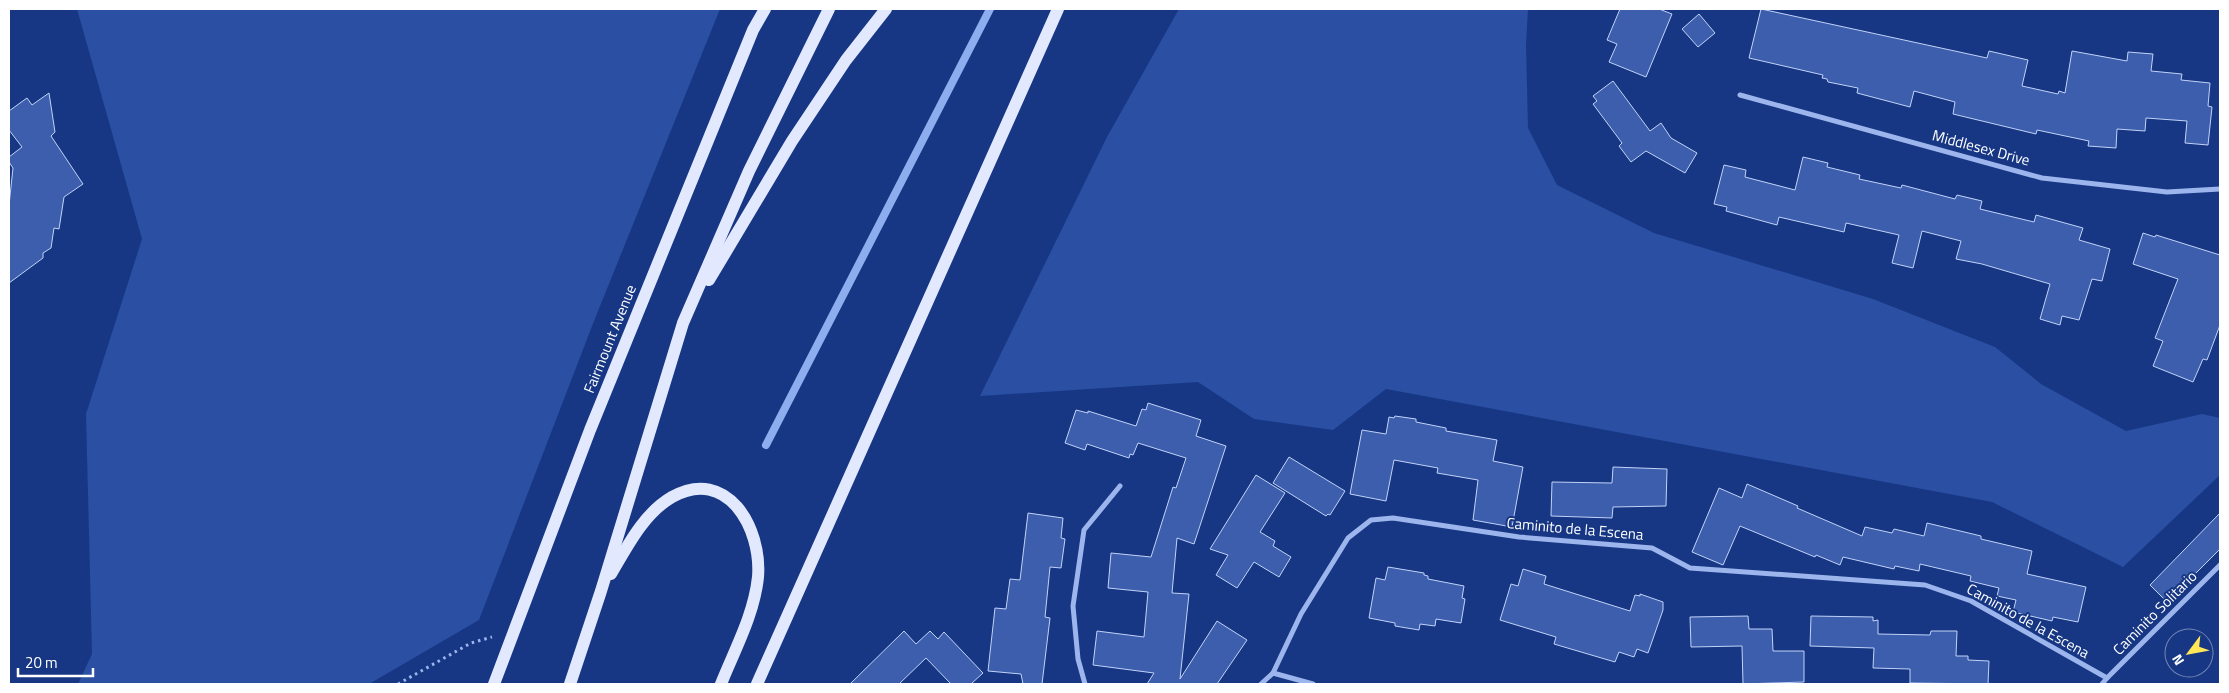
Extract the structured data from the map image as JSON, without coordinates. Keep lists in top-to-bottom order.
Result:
{
  "streets": {
    "main road": ["Fairmount Avenue"],
    "street": ["Middlesex Drive", "Caminito de la Escena", "Caminito Solitario"]
  },
  "crossings": [
    ["Caminito de la Escena", "Caminito Solitario"]
  ],
  "scale_bar": "20 m",
  "north": "bottom left"
}
